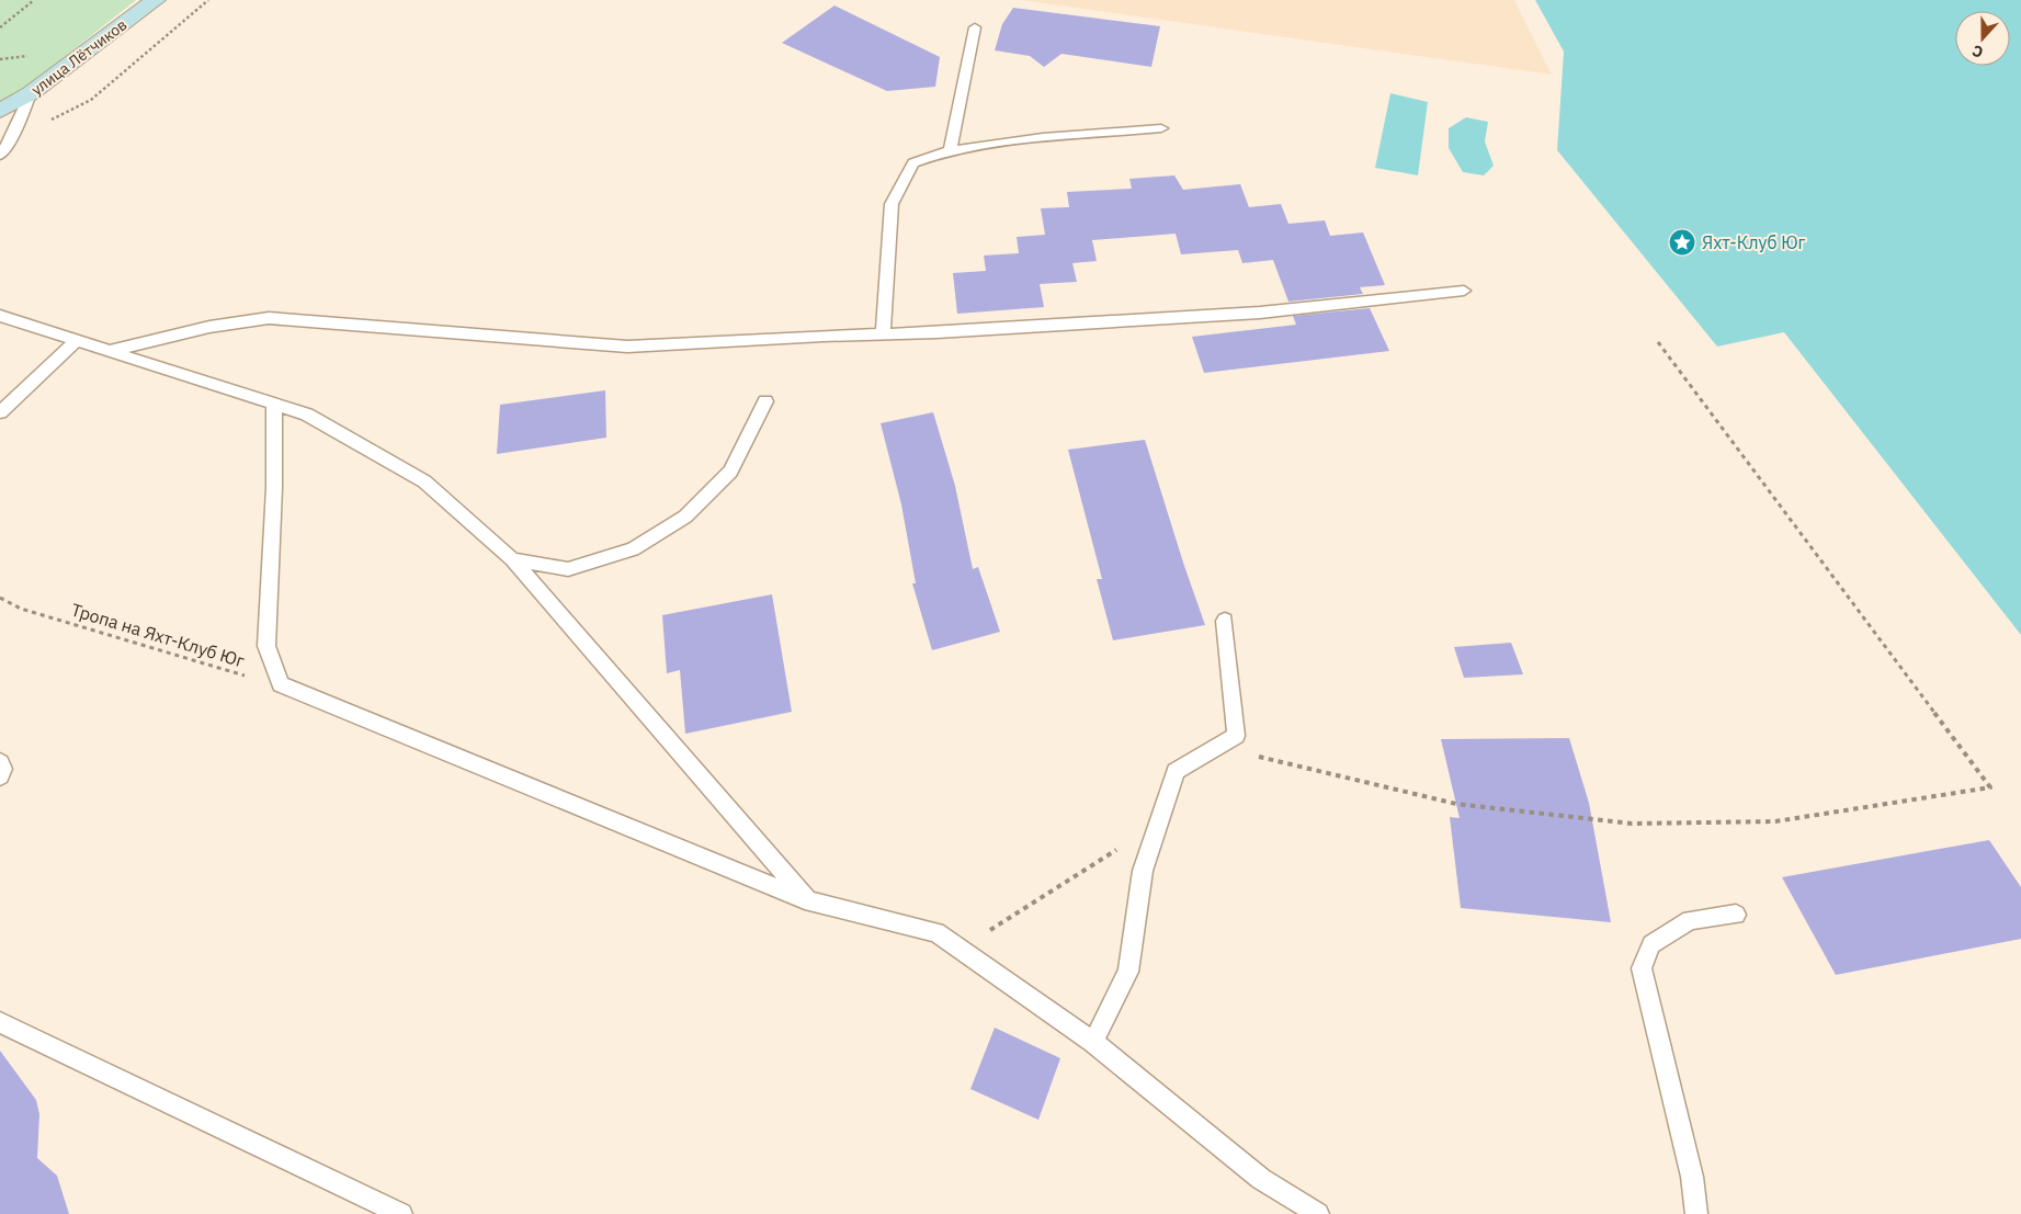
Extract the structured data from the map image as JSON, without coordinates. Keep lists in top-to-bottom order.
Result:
{
  "streets": {
    "main road": ["улица Лётчиков"],
    "path": ["Тропа на Яхт-Клуб Юг"]
  },
  "places": {
    "place": ["Яхт-Клуб Юг"]
  },
  "north": "bottom"
}
